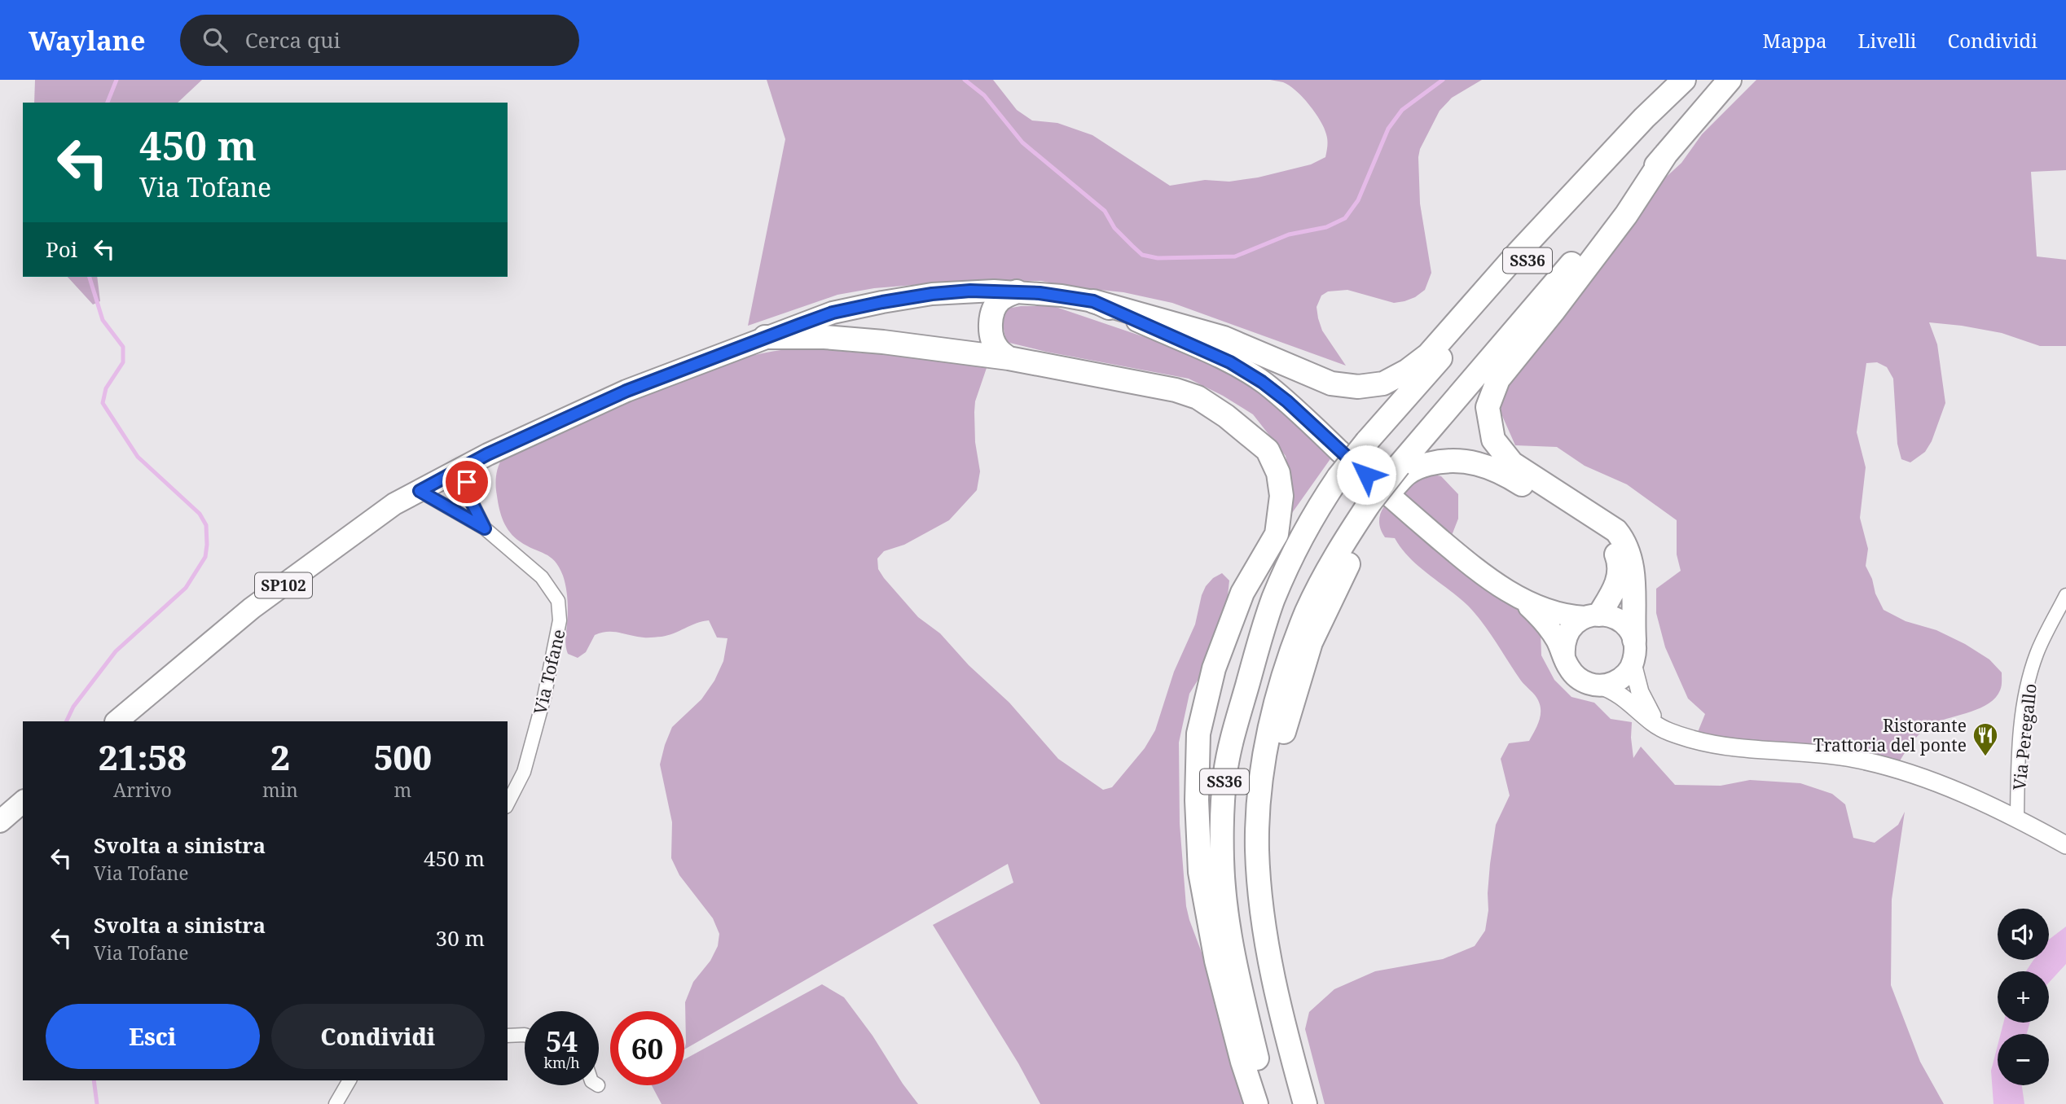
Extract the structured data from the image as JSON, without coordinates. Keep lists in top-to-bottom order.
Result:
{
  "streets": {
    "highway": ["SS36"],
    "main road": ["SP102"],
    "street": ["Via Tofane", "Via Peregallo"]
  },
  "crossings": [
    ["SP102", "Via Tofane"]
  ],
  "places": {
    "restaurant": ["Ristorante Trattoria del ponte"]
  },
  "page": {
    "header": "Waylane",
    "search": "Cerca qui",
    "nav": ["Mappa", "Livelli", "Condividi"],
    "turn": ["450 m", "Via Tofane"],
    "then": "Poi",
    "eta": [
      "21:58",
      "Arrivo",
      "2",
      "min",
      "500",
      "m"
    ],
    "list": [
      {
        "name": "Svolta a sinistra",
        "note": "Via Tofane",
        "value": "450 m"
      },
      {
        "name": "Svolta a sinistra",
        "note": "Via Tofane",
        "value": "30 m"
      }
    ],
    "map_buttons": ["+", "−"],
    "buttons": ["Esci", "Condividi"],
    "speed": "54 km/h",
    "limit": "60"
  }
}
